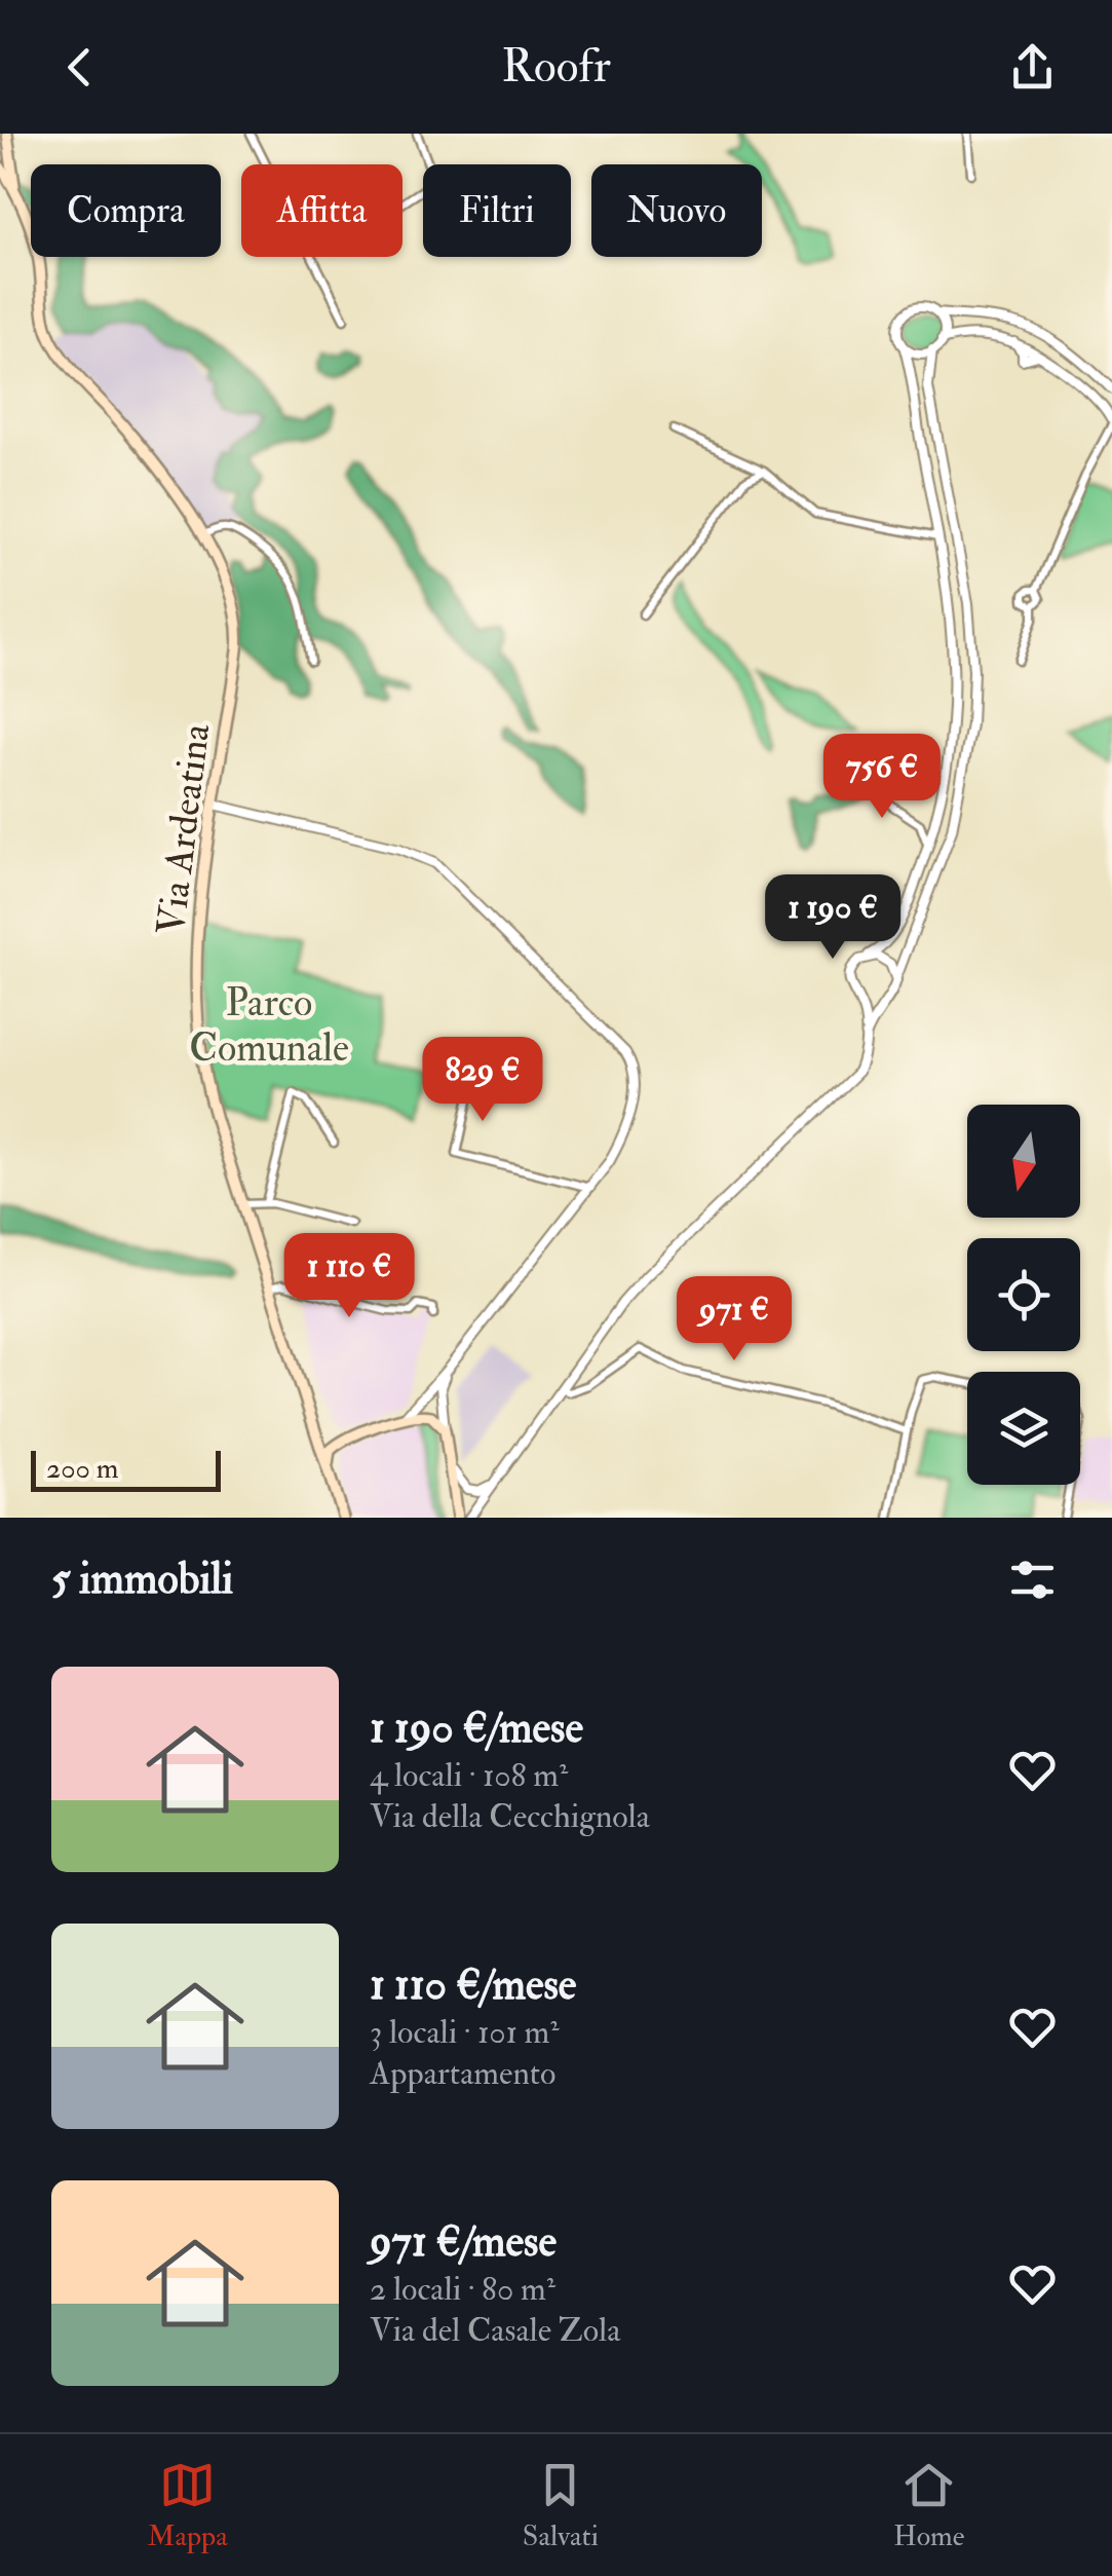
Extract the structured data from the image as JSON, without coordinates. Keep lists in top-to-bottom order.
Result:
{
  "streets": {
    "main road": ["Via Ardeatina"]
  },
  "parks": ["Parco Comunale"],
  "scale_bar": "200 m",
  "north": "bottom",
  "page": {
    "header": "Roofr",
    "chip": [
      "Compra",
      "Affitta",
      "Filtri",
      "Nuovo"
    ],
    "price": [
      "756 €",
      "1 190 €",
      "829 €",
      "1 110 €",
      "971 €"
    ],
    "scale": "200 m",
    "heading": "5 immobili",
    "list": [
      {
        "name": "1 190 €/mese",
        "note": "4 locali · 108 m² · Via della Cecchignola"
      },
      {
        "name": "1 110 €/mese",
        "note": "3 locali · 101 m² · Appartamento"
      },
      {
        "name": "971 €/mese",
        "note": "2 locali · 80 m² · Via del Casale Zola"
      }
    ],
    "tabs": ["Mappa", "Salvati", "Home"]
  }
}
